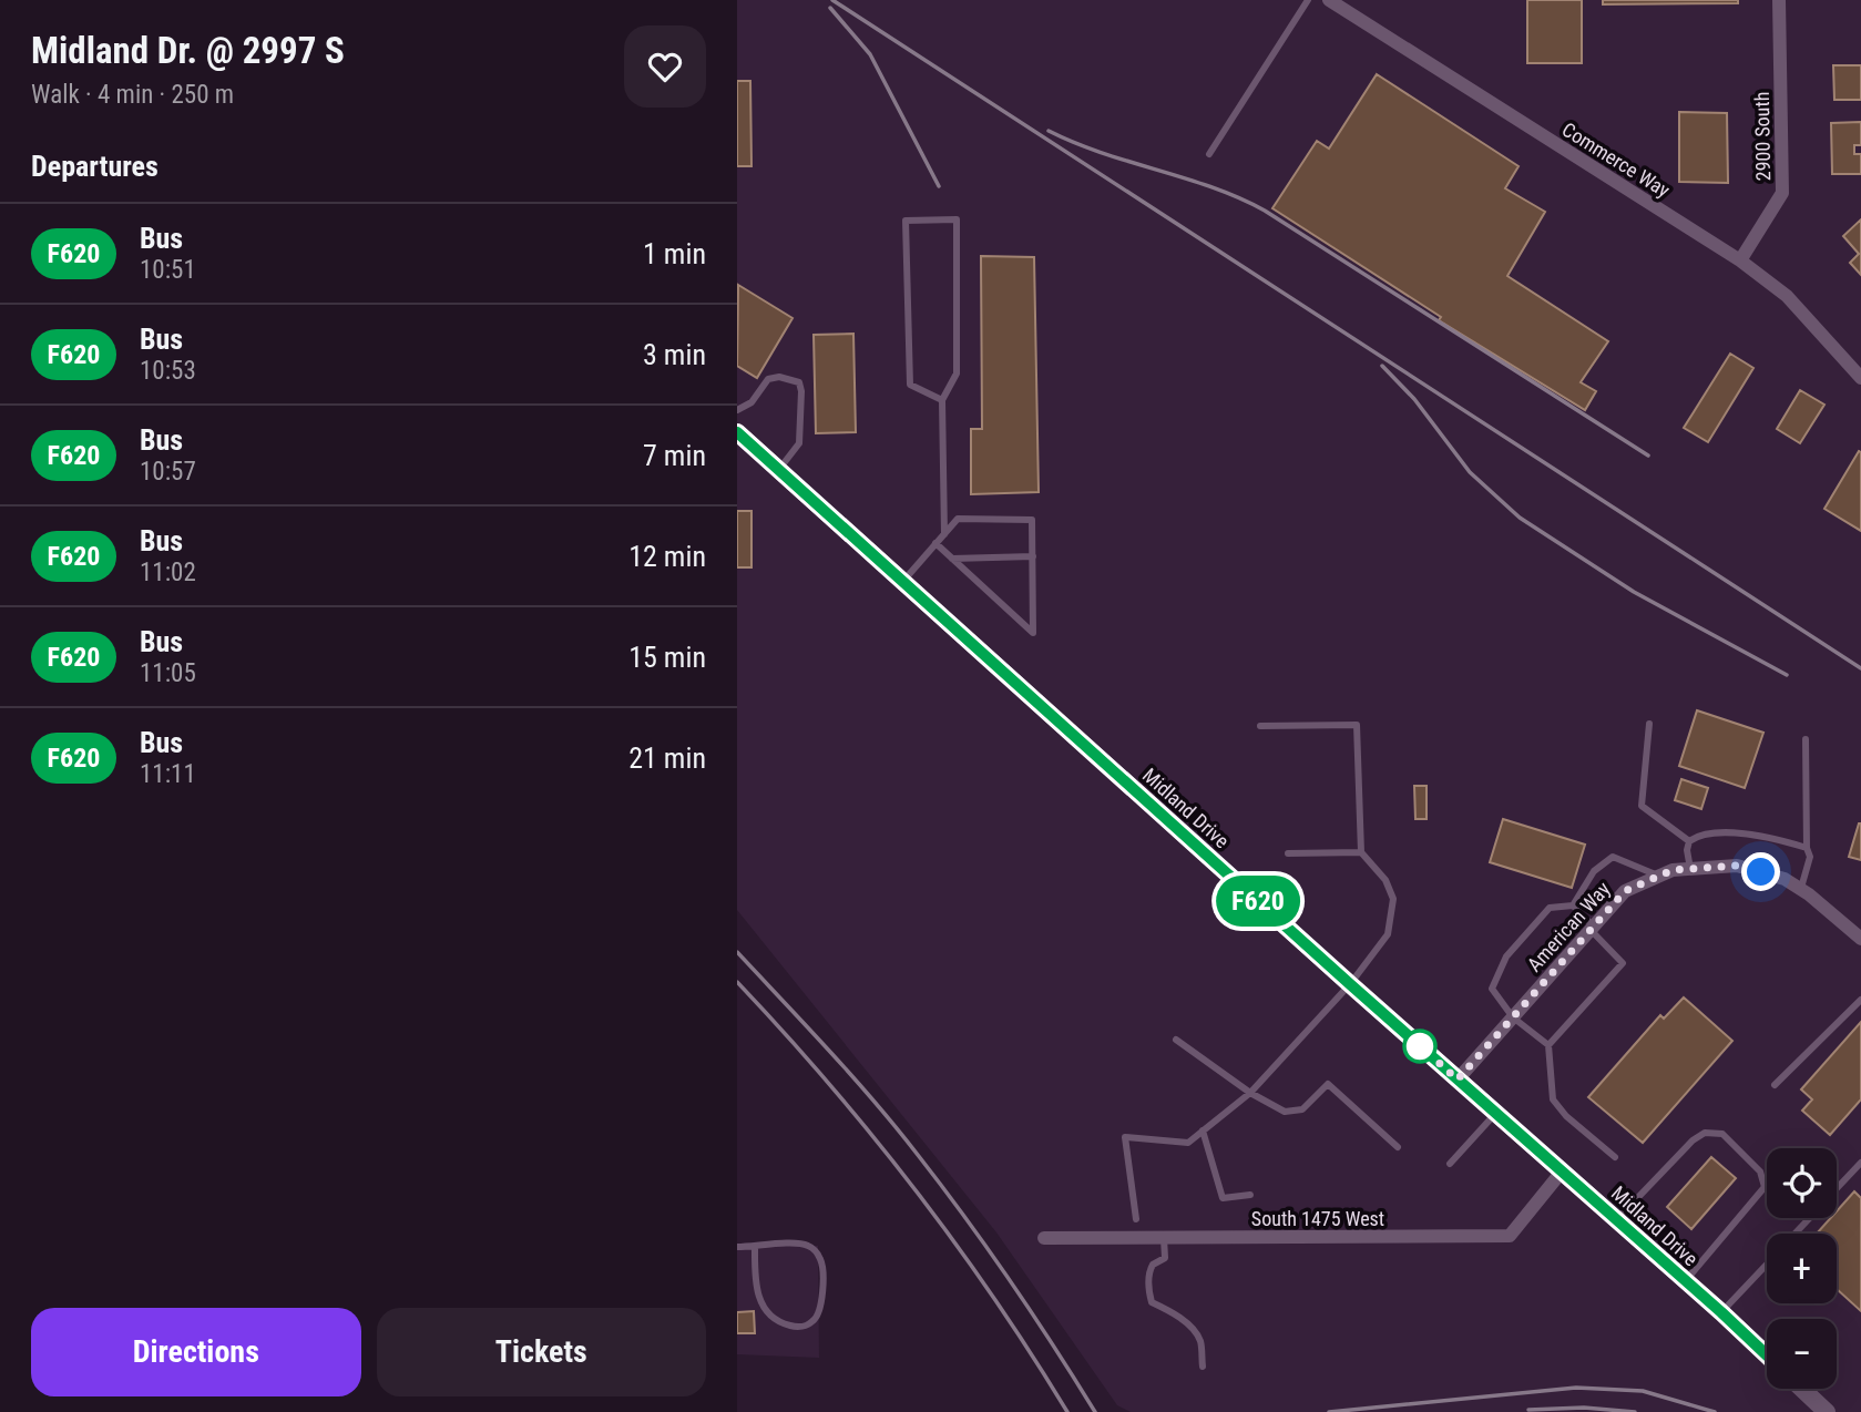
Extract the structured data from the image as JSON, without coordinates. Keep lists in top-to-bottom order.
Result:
{
  "streets": {
    "street": [
      "2900 South",
      "Commerce Way",
      "Midland Drive",
      "American Way",
      "South 1475 West"
    ]
  },
  "crossings": [
    ["2900 South", "Commerce Way"],
    ["Midland Drive", "American Way"],
    ["Midland Drive", "South 1475 West"]
  ],
  "lines": ["bus line F620"],
  "page": {
    "heading": [
      ["Midland Dr. @ 2997 S", "Walk · 4 min · 250 m"],
      "Departures"
    ],
    "on_map": "F620",
    "list": [
      {
        "mark": "F620",
        "name": "Bus",
        "note": "10:51",
        "value": "1 min"
      },
      {
        "mark": "F620",
        "name": "Bus",
        "note": "10:53",
        "value": "3 min"
      },
      {
        "mark": "F620",
        "name": "Bus",
        "note": "10:57",
        "value": "7 min"
      },
      {
        "mark": "F620",
        "name": "Bus",
        "note": "11:02",
        "value": "12 min"
      },
      {
        "mark": "F620",
        "name": "Bus",
        "note": "11:05",
        "value": "15 min"
      },
      {
        "mark": "F620",
        "name": "Bus",
        "note": "11:11",
        "value": "21 min"
      }
    ],
    "map_buttons": ["+", "−"],
    "buttons": ["Directions", "Tickets"]
  }
}
